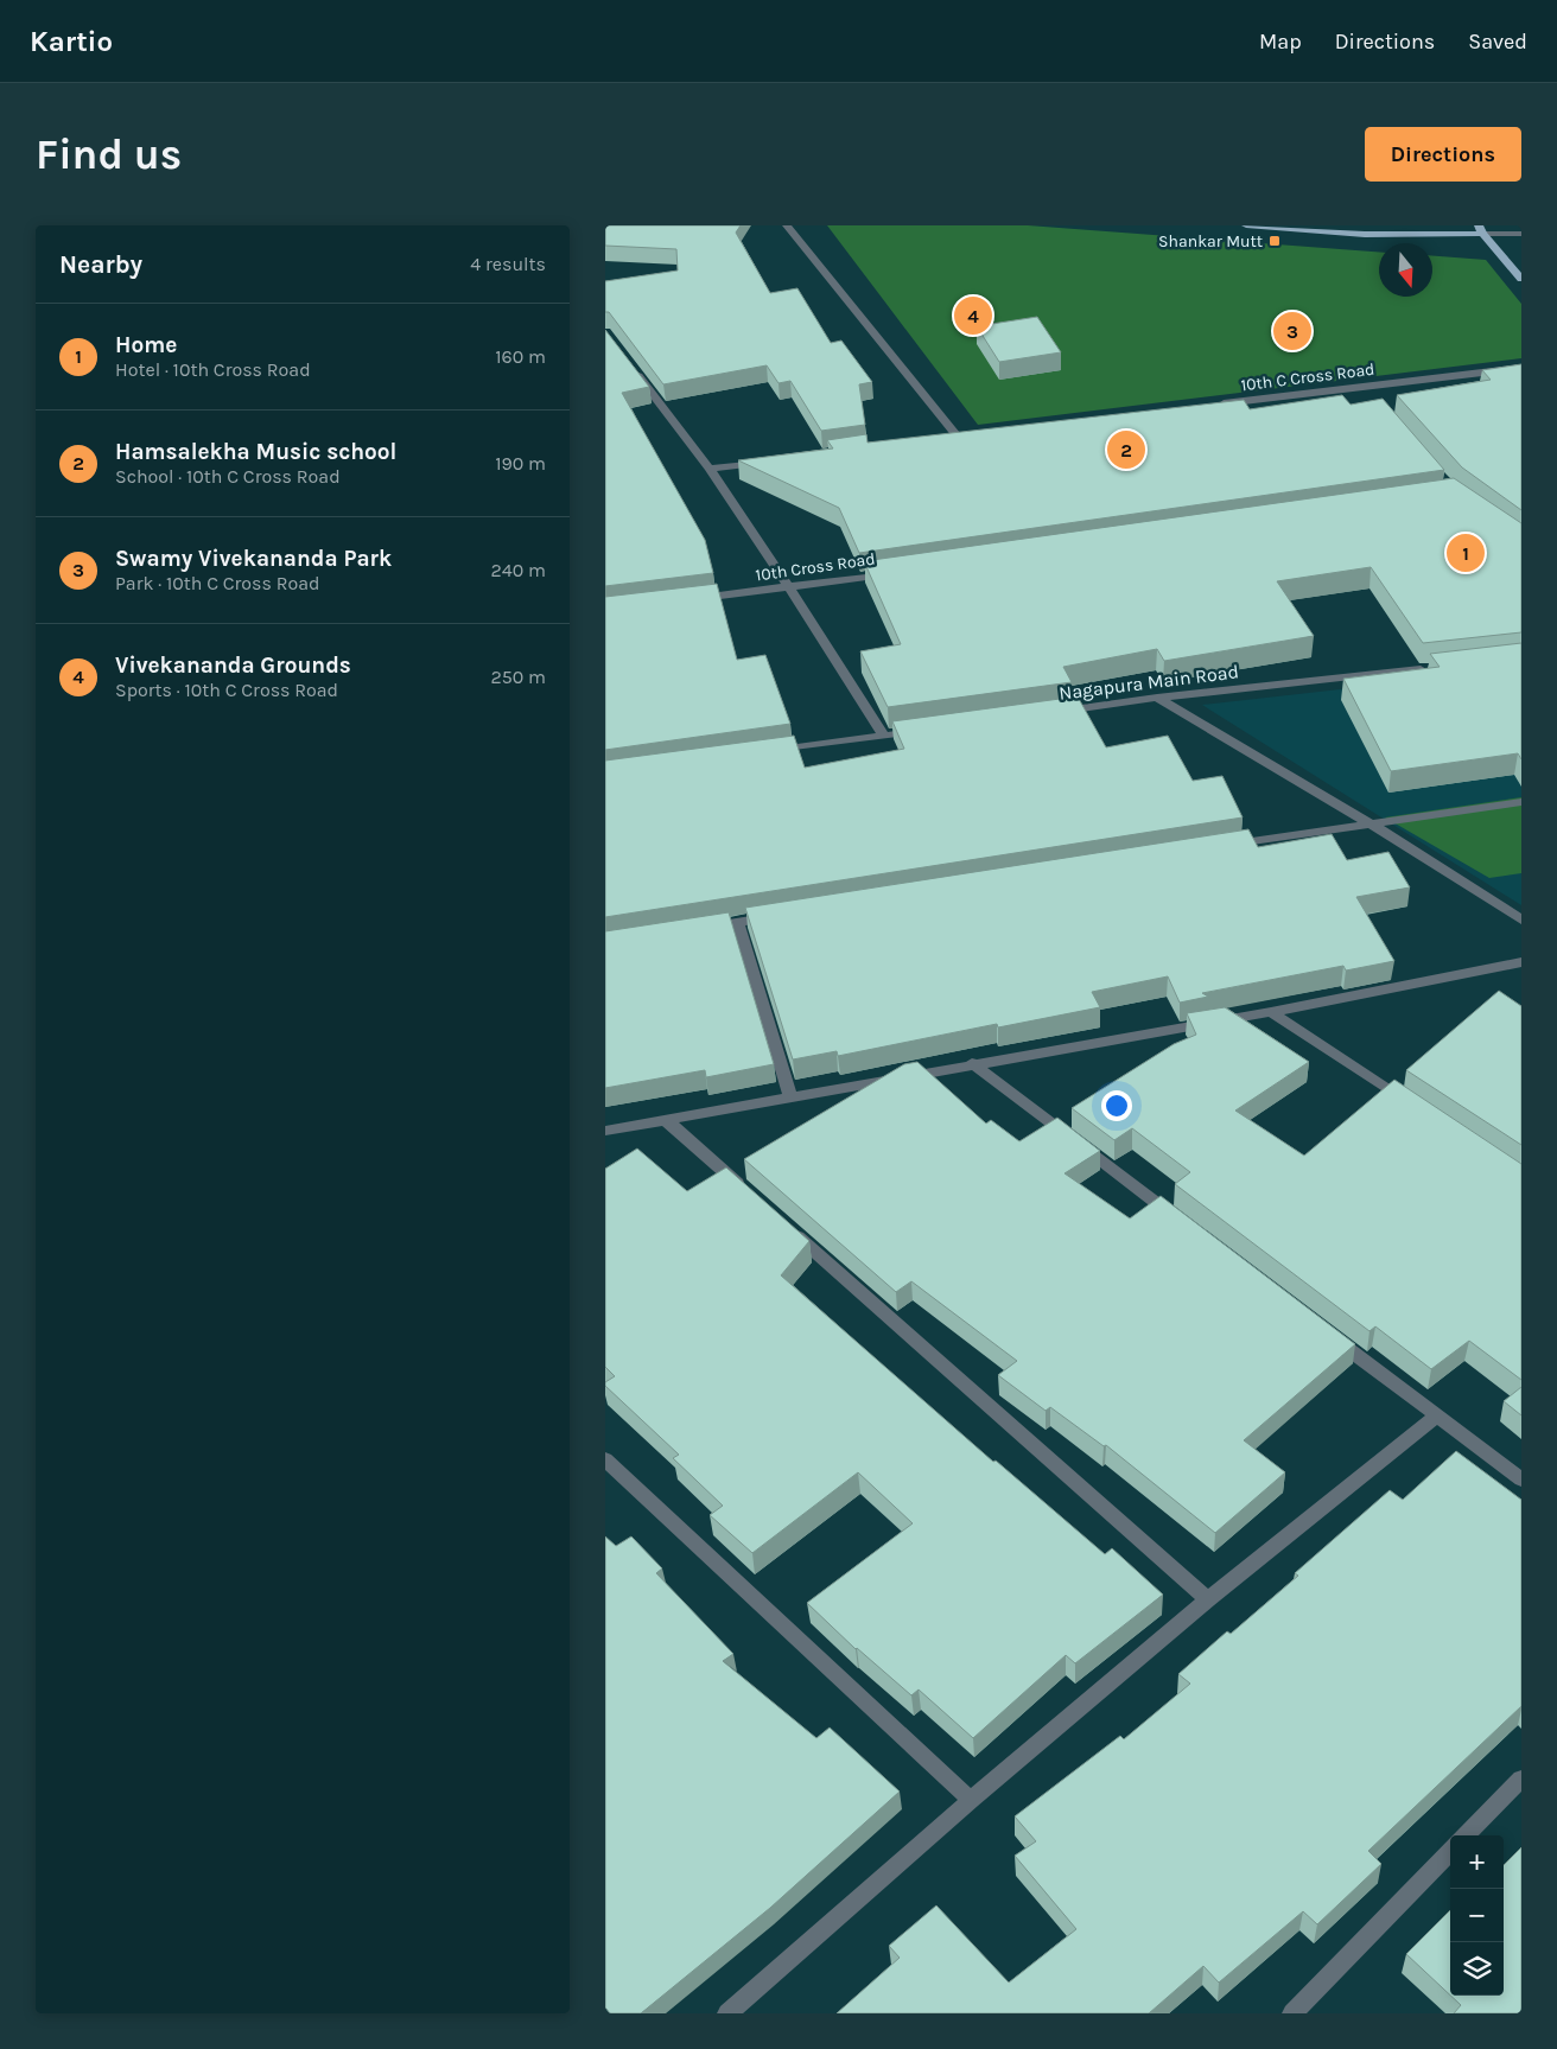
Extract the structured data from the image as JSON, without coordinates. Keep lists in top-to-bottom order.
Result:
{
  "streets": {
    "street": ["10th C Cross Road", "10th Cross Road", "Nagapura Main Road"]
  },
  "places": {
    "transit": ["Shankar Mutt"]
  },
  "north": "bottom",
  "page": {
    "header": "Kartio",
    "nav": ["Map", "Directions", "Saved"],
    "buttons": "Directions",
    "title": "Find us",
    "heading": ["Nearby", "4 results"],
    "pins": [
      "4",
      "3",
      "2",
      "1"
    ],
    "list": [
      {
        "mark": "1",
        "name": "Home",
        "note": "Hotel · 10th Cross Road",
        "value": "160 m"
      },
      {
        "mark": "2",
        "name": "Hamsalekha Music school",
        "note": "School · 10th C Cross Road",
        "value": "190 m"
      },
      {
        "mark": "3",
        "name": "Swamy Vivekananda Park",
        "note": "Park · 10th C Cross Road",
        "value": "240 m"
      },
      {
        "mark": "4",
        "name": "Vivekananda Grounds",
        "note": "Sports · 10th C Cross Road",
        "value": "250 m"
      }
    ],
    "map_buttons": ["+", "−"]
  }
}
